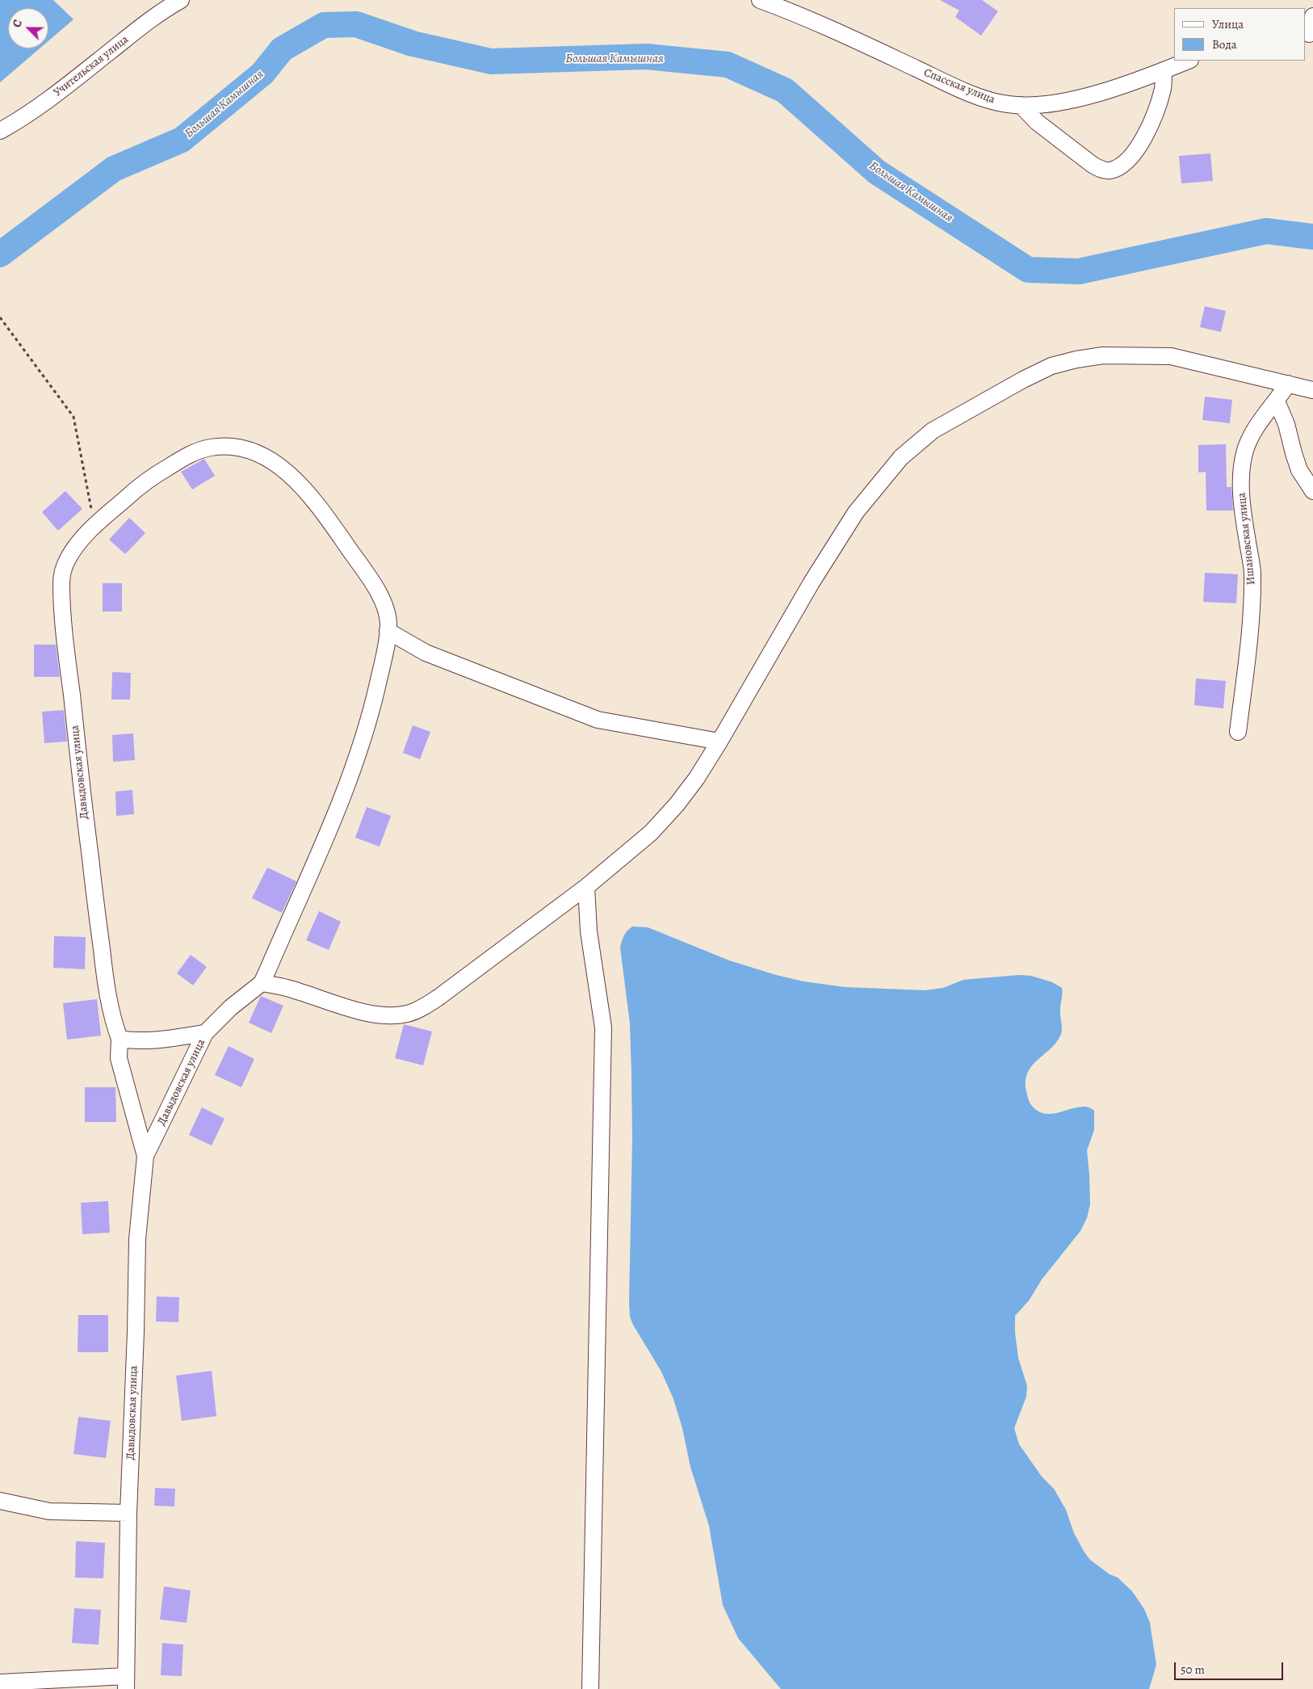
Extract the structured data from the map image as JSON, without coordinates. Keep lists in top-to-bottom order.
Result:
{
  "streets": {
    "street": [
      "Учительская улица",
      "Спасская улица",
      "Ишановская улица",
      "Давыдовская улица"
    ]
  },
  "water": ["Большая Камышная"],
  "legend": ["Улица", "Вода"],
  "scale_bar": "50 m",
  "north": "top left"
}
